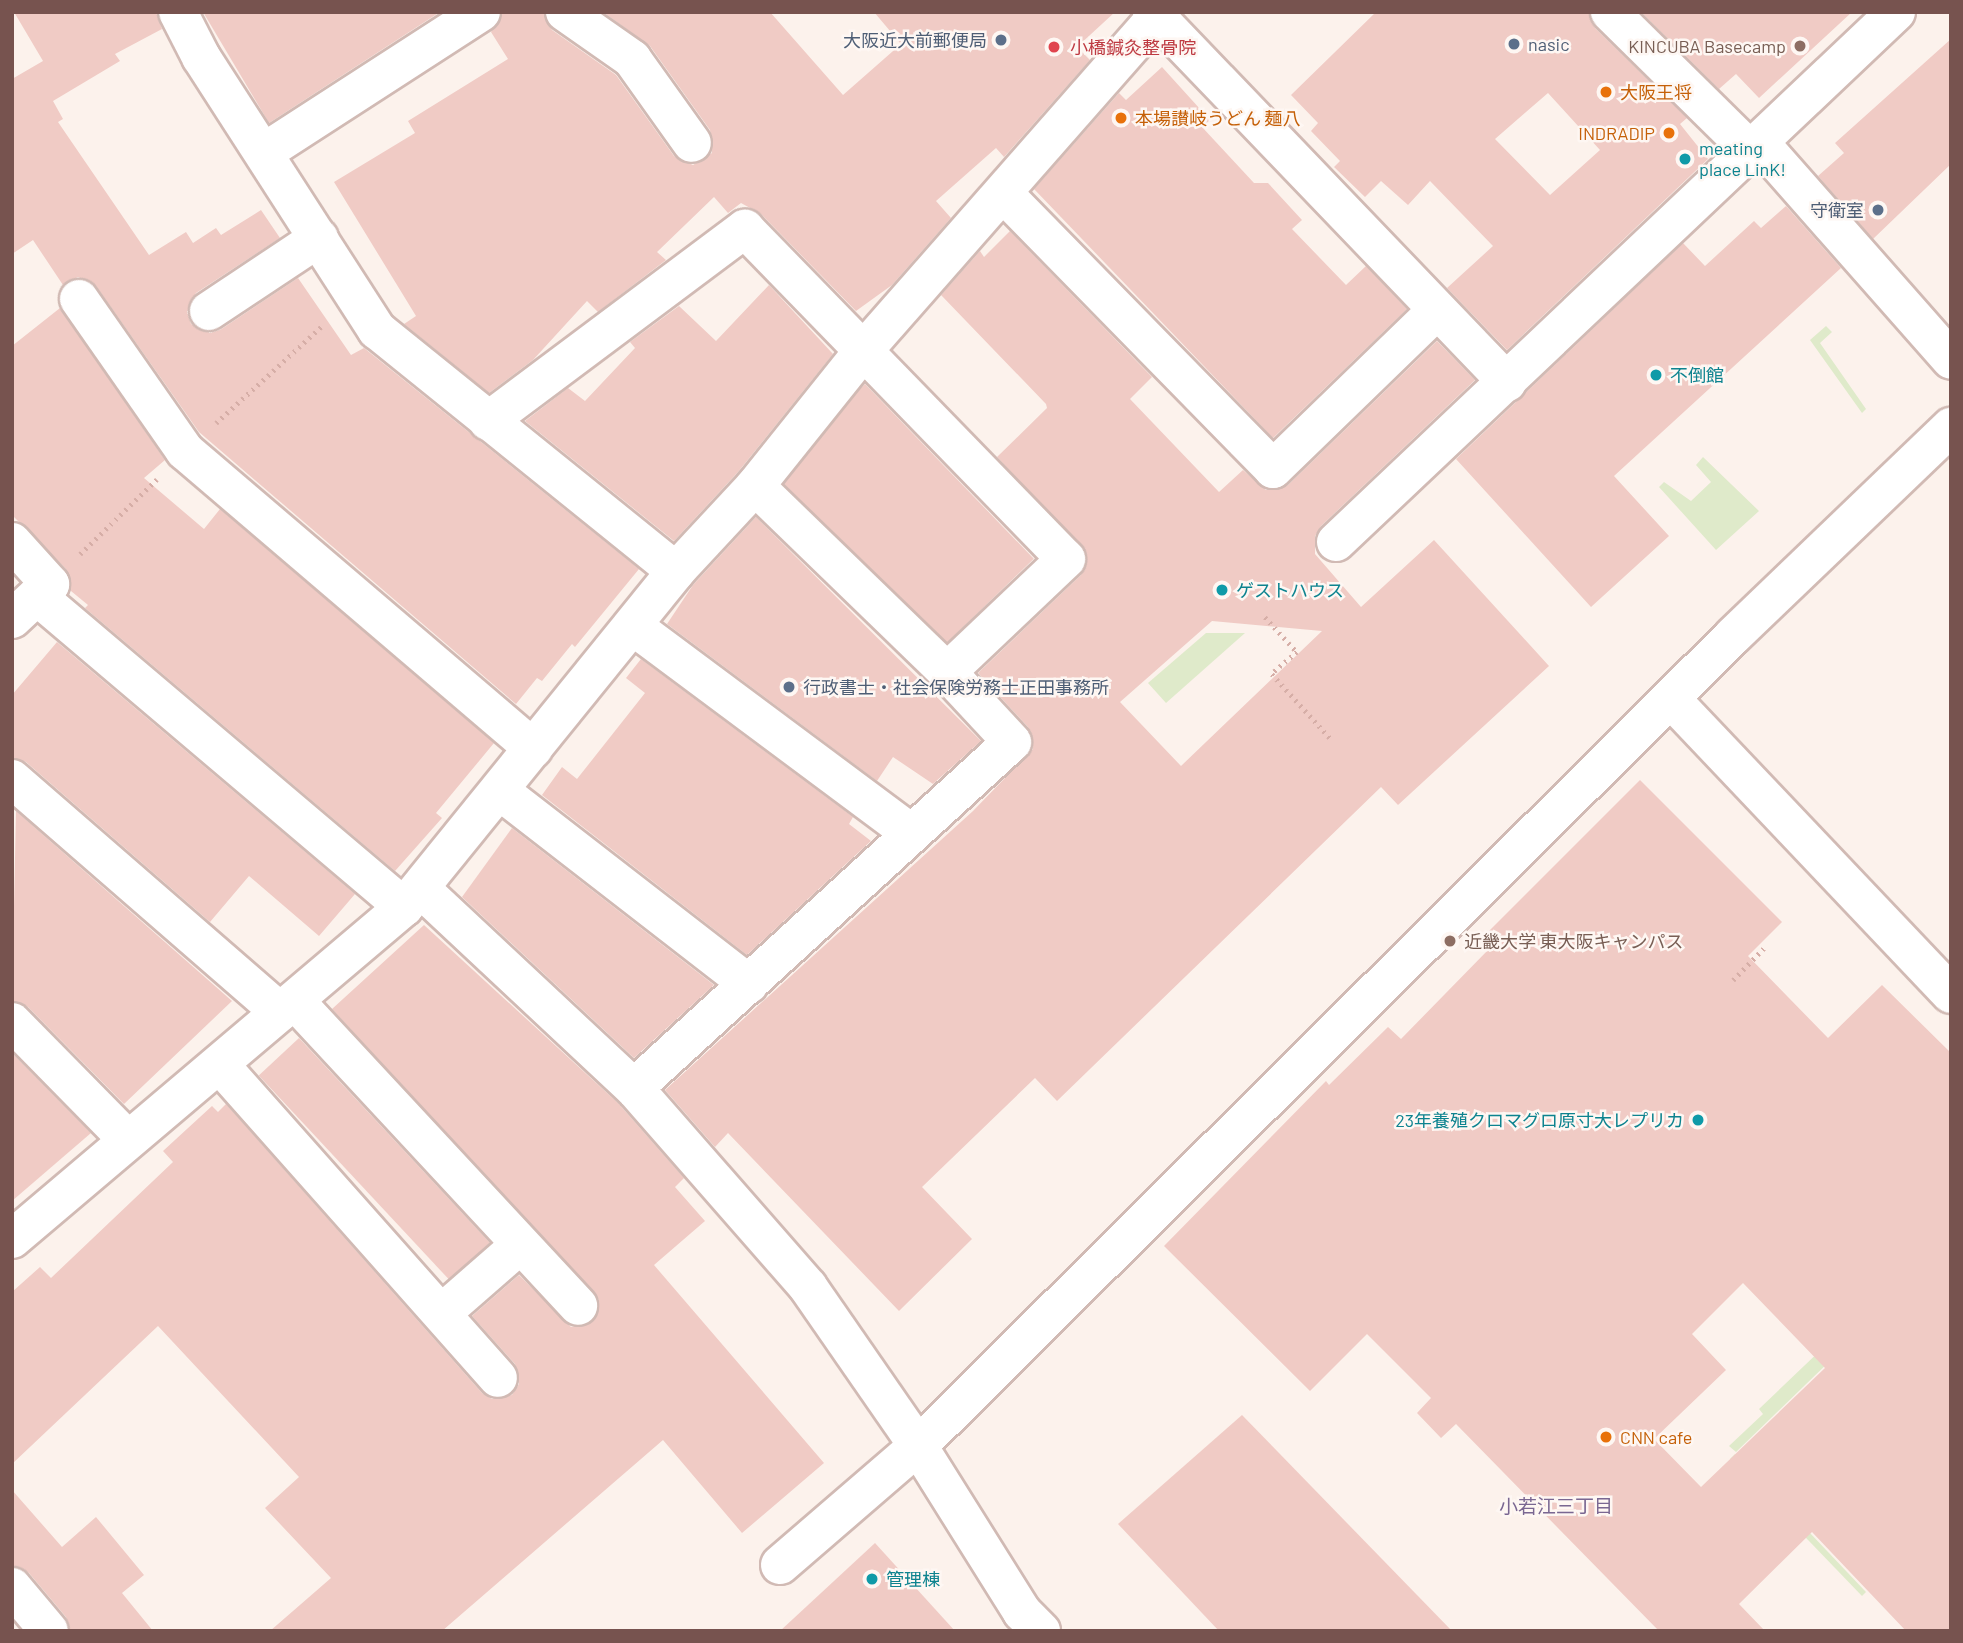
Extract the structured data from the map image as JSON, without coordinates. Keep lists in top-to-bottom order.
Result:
{
  "districts": ["小若江三丁目"],
  "places": [
    "大阪近大前郵便局",
    "nasic",
    "KINCUBA Basecamp",
    "小橋鍼灸整骨院",
    "大阪王将",
    "本場讃岐うどん 麺八",
    "INDRADIP",
    "meating place LinK!",
    "守衛室",
    "不倒館",
    "ゲストハウス",
    "行政書士・社会保険労務士正田事務所",
    "近畿大学 東大阪キャンパス",
    "23年養殖クロマグロ原寸大レプリカ",
    "CNN cafe",
    "管理棟"
  ]
}
